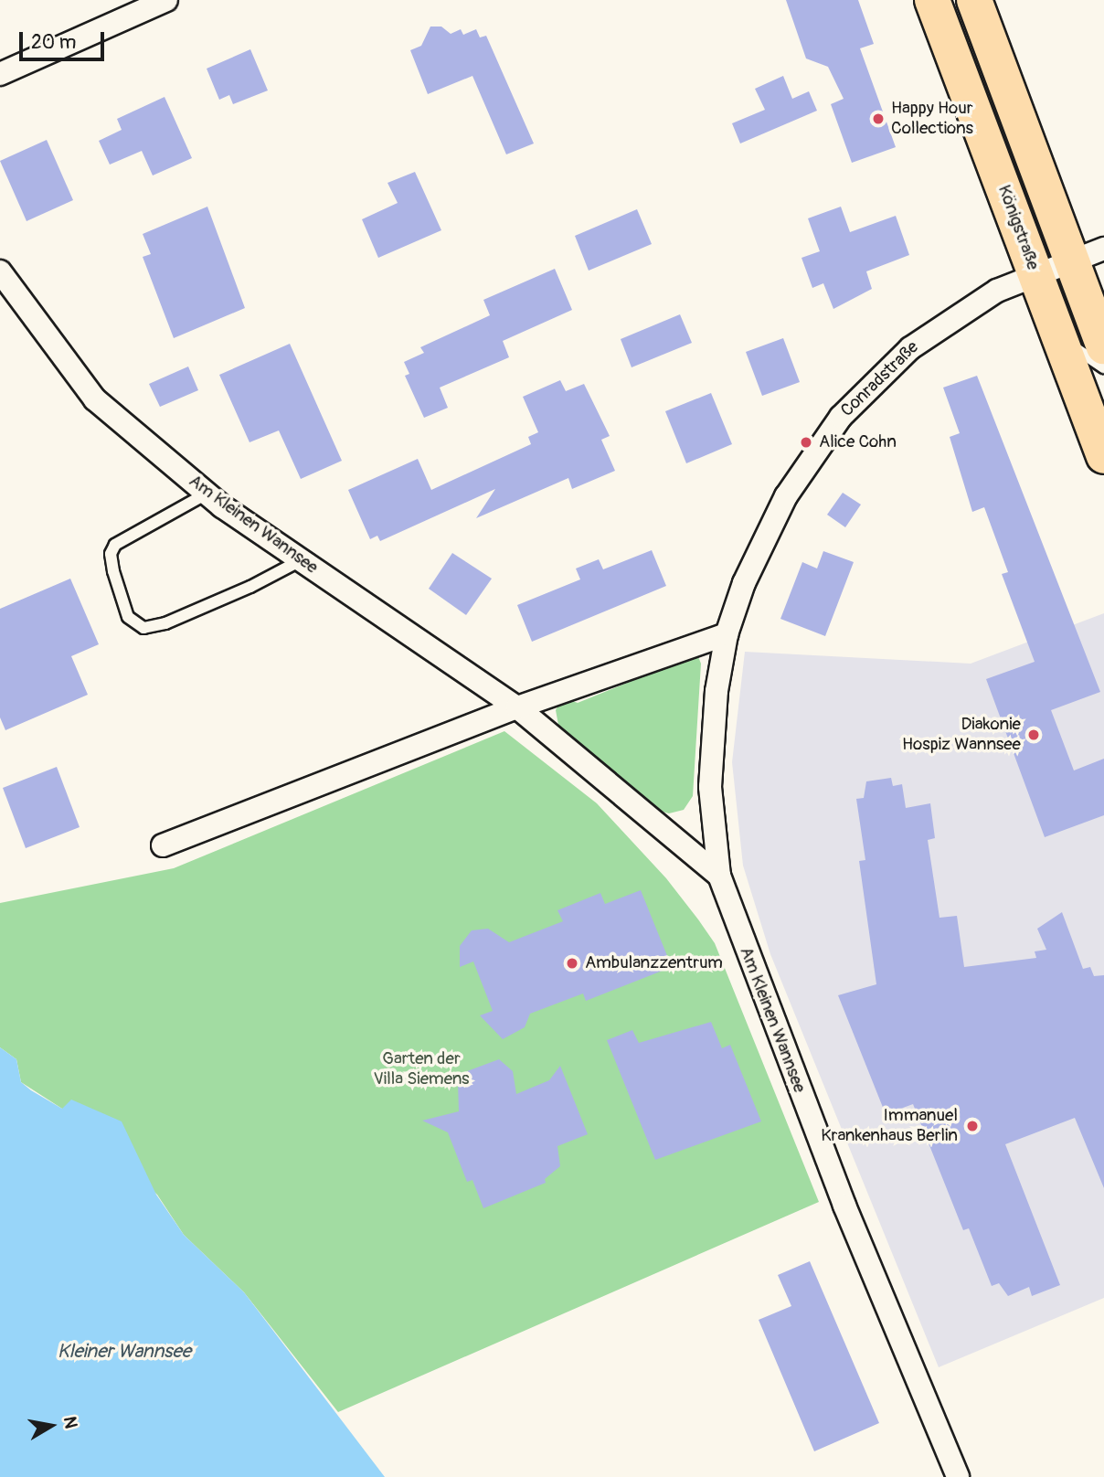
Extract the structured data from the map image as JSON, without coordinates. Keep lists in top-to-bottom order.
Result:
{
  "streets": {
    "main road": ["Königstraße"],
    "street": ["Conradstraße", "Am Kleinen Wannsee"]
  },
  "crossings": [
    ["Königstraße", "Conradstraße"],
    ["Conradstraße", "Am Kleinen Wannsee"]
  ],
  "water": ["Kleiner Wannsee"],
  "parks": ["Garten der Villa Siemens"],
  "places": [
    "Happy Hour Collections",
    "Alice Cohn",
    "Diakonie Hospiz Wannsee",
    "Ambulanzzentrum",
    "Immanuel Krankenhaus Berlin"
  ],
  "scale_bar": "20 m",
  "north": "right"
}
